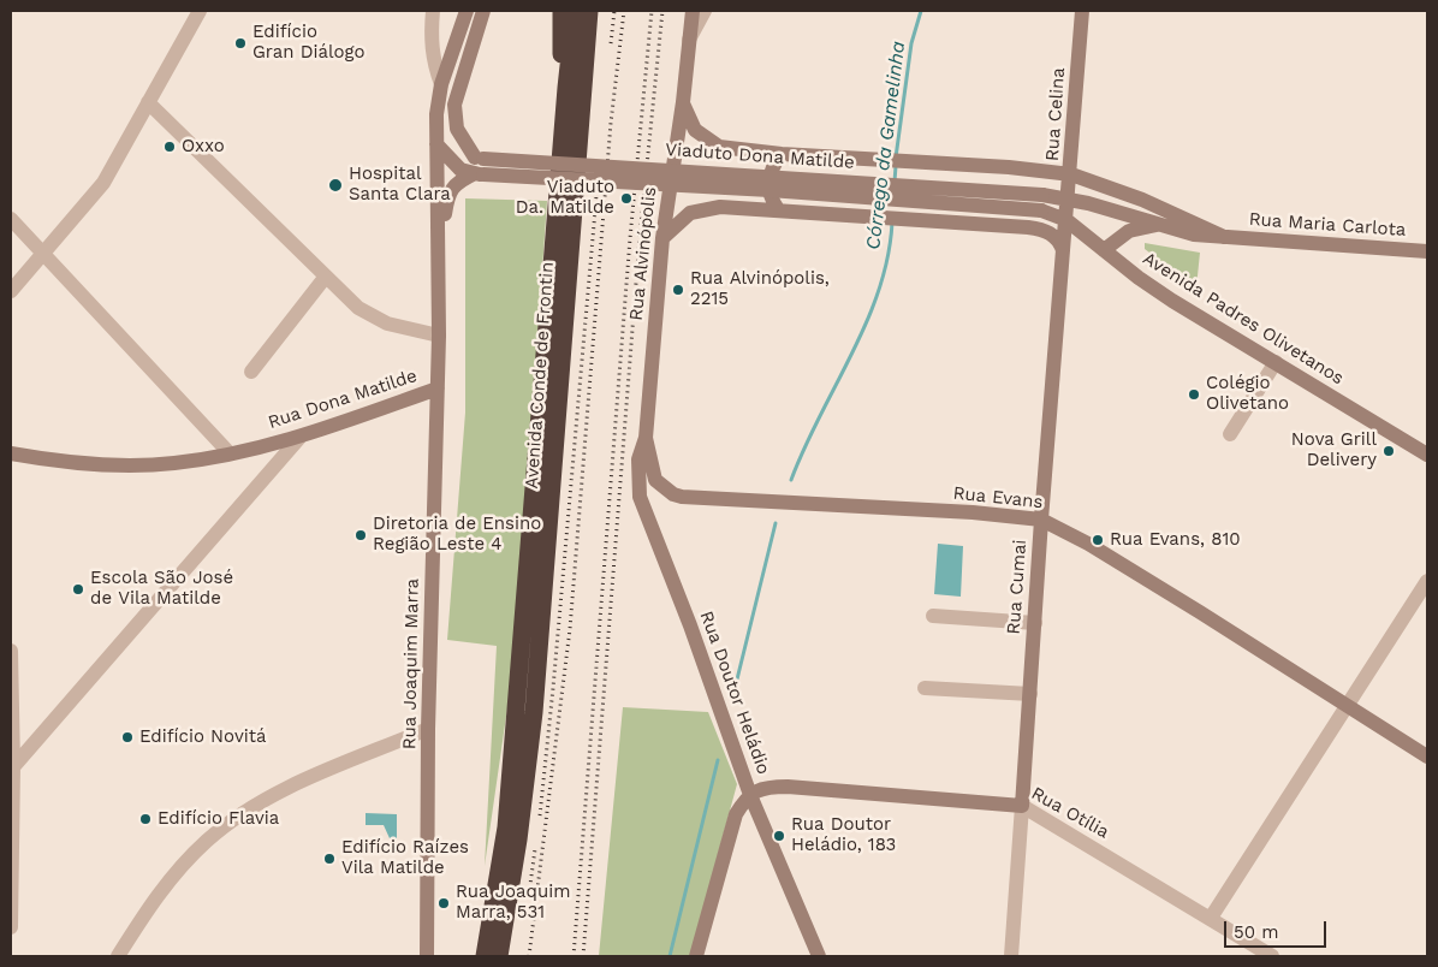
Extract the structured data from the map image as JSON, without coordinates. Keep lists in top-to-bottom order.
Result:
{
  "streets": {
    "highway": ["Avenida Conde de Frontin"],
    "street": [
      "Rua Celina",
      "Viaduto Dona Matilde",
      "Rua Maria Carlota",
      "Rua Alvinópolis",
      "Avenida Padres Olivetanos",
      "Rua Dona Matilde",
      "Rua Evans",
      "Rua Cumai",
      "Rua Joaquim Marra",
      "Rua Doutor Heládio",
      "Rua Otília"
    ]
  },
  "crossings": [
    ["Rua Celina", "Rua Maria Carlota"],
    ["Rua Celina", "Avenida Padres Olivetanos"],
    ["Rua Celina", "Rua Cumai"],
    ["Viaduto Dona Matilde", "Rua Maria Carlota"],
    ["Viaduto Dona Matilde", "Avenida Padres Olivetanos"],
    ["Viaduto Dona Matilde", "Rua Joaquim Marra"],
    ["Rua Maria Carlota", "Rua Alvinópolis"],
    ["Rua Alvinópolis", "Rua Evans"],
    ["Rua Alvinópolis", "Rua Doutor Heládio"],
    ["Avenida Padres Olivetanos", "Rua Cumai"],
    ["Rua Dona Matilde", "Rua Joaquim Marra"],
    ["Rua Evans", "Rua Cumai"],
    ["Rua Evans", "Rua Doutor Heládio"],
    ["Rua Cumai", "Rua Otília"],
    ["Rua Doutor Heládio", "Rua Otília"]
  ],
  "water": ["Córrego da Gamelinha"],
  "places": [
    "Edifício Gran Diálogo",
    "Oxxo",
    "Hospital Santa Clara",
    "Viaduto Da. Matilde",
    "Rua Alvinópolis, 2215",
    "Colégio Olivetano",
    "Nova Grill Delivery",
    "Diretoria de Ensino Região Leste 4",
    "Rua Evans, 810",
    "Escola São José de Vila Matilde",
    "Edifício Novitá",
    "Edifício Flavia",
    "Rua Doutor Heládio, 183",
    "Edifício Raízes Vila Matilde",
    "Rua Joaquim Marra, 531"
  ],
  "scale_bar": "50 m"
}
